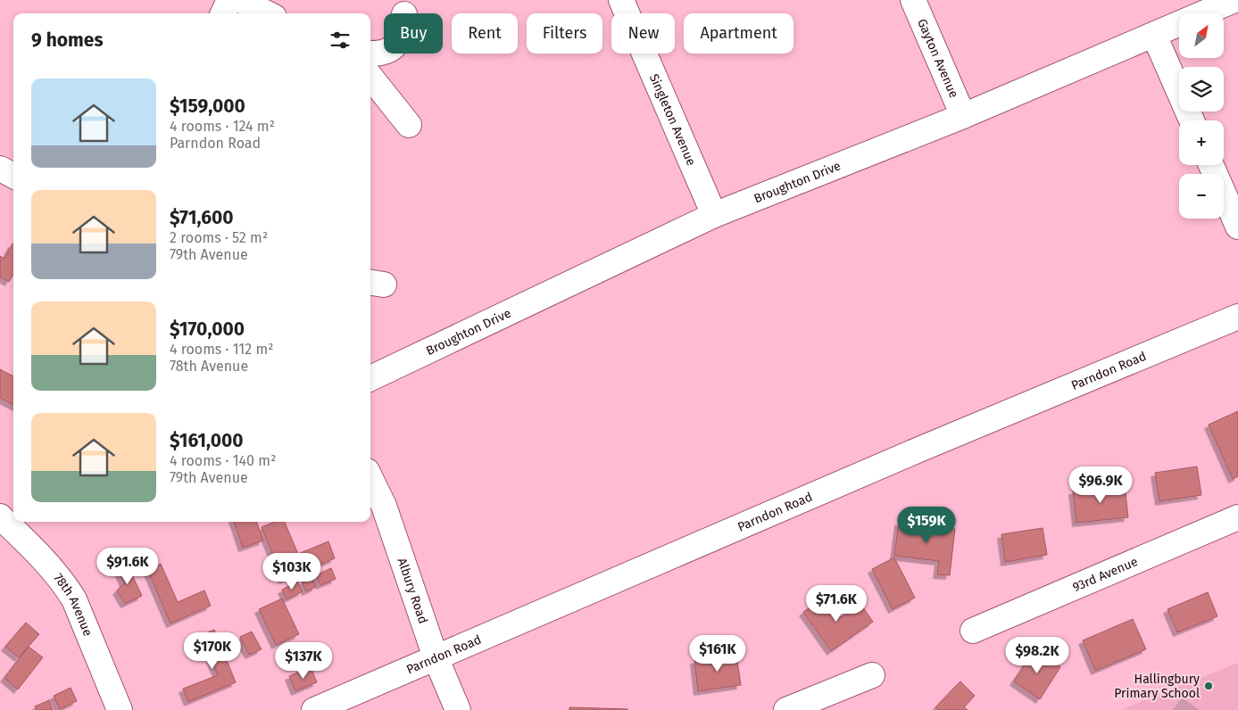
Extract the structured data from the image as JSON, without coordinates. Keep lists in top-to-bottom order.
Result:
{
  "streets": {
    "street": [
      "Gayton Avenue",
      "Singleton Avenue",
      "Broughton Drive",
      "Parndon Road",
      "93rd Avenue",
      "Albury Road",
      "78th Avenue"
    ]
  },
  "crossings": [
    ["Gayton Avenue", "Broughton Drive"],
    ["Singleton Avenue", "Broughton Drive"],
    ["Parndon Road", "Albury Road"]
  ],
  "places": ["Hallingbury Primary School"],
  "north": "top right",
  "page": {
    "map_buttons": ["+", "−"],
    "chip": [
      "Buy",
      "Rent",
      "Filters",
      "New",
      "Apartment"
    ],
    "heading": "9 homes",
    "list": [
      {
        "name": "$159,000",
        "note": "4 rooms · 124 m² · Parndon Road"
      },
      {
        "name": "$71,600",
        "note": "2 rooms · 52 m² · 79th Avenue"
      },
      {
        "name": "$170,000",
        "note": "4 rooms · 112 m² · 78th Avenue"
      },
      {
        "name": "$161,000",
        "note": "4 rooms · 140 m² · 79th Avenue"
      }
    ],
    "price": [
      "$96.9K",
      "$159K",
      "$91.6K",
      "$103K",
      "$71.6K",
      "$170K",
      "$161K",
      "$98.2K",
      "$137K"
    ]
  }
}
